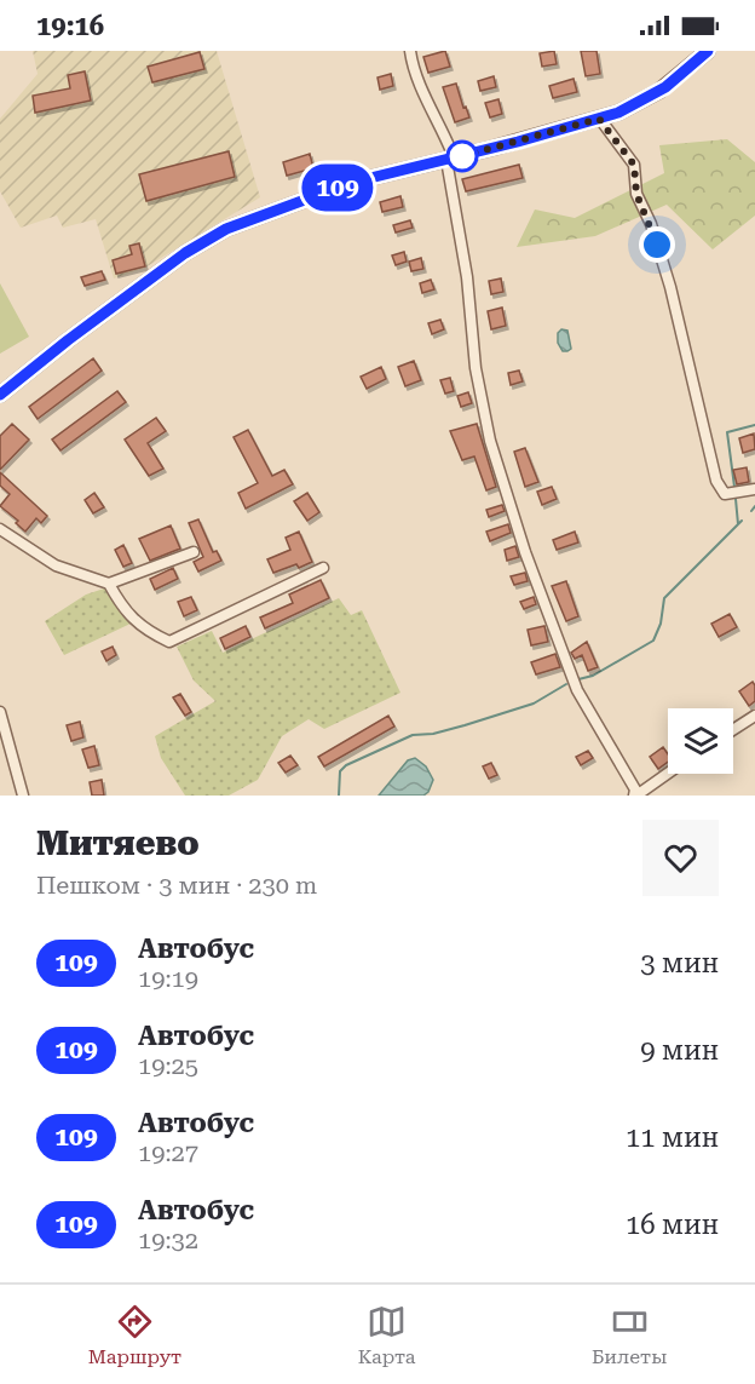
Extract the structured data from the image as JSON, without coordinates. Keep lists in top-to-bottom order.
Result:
{
  "lines": ["bus line 109"],
  "page": {
    "status": "19:16",
    "on_map": "109",
    "heading": ["Митяево", "Пешком · 3 мин · 230 m"],
    "list": [
      {
        "mark": "109",
        "name": "Автобус",
        "note": "19:19",
        "value": "3 мин"
      },
      {
        "mark": "109",
        "name": "Автобус",
        "note": "19:25",
        "value": "9 мин"
      },
      {
        "mark": "109",
        "name": "Автобус",
        "note": "19:27",
        "value": "11 мин"
      },
      {
        "mark": "109",
        "name": "Автобус",
        "note": "19:32",
        "value": "16 мин"
      }
    ],
    "tabs": ["Маршрут", "Карта", "Билеты"]
  }
}
